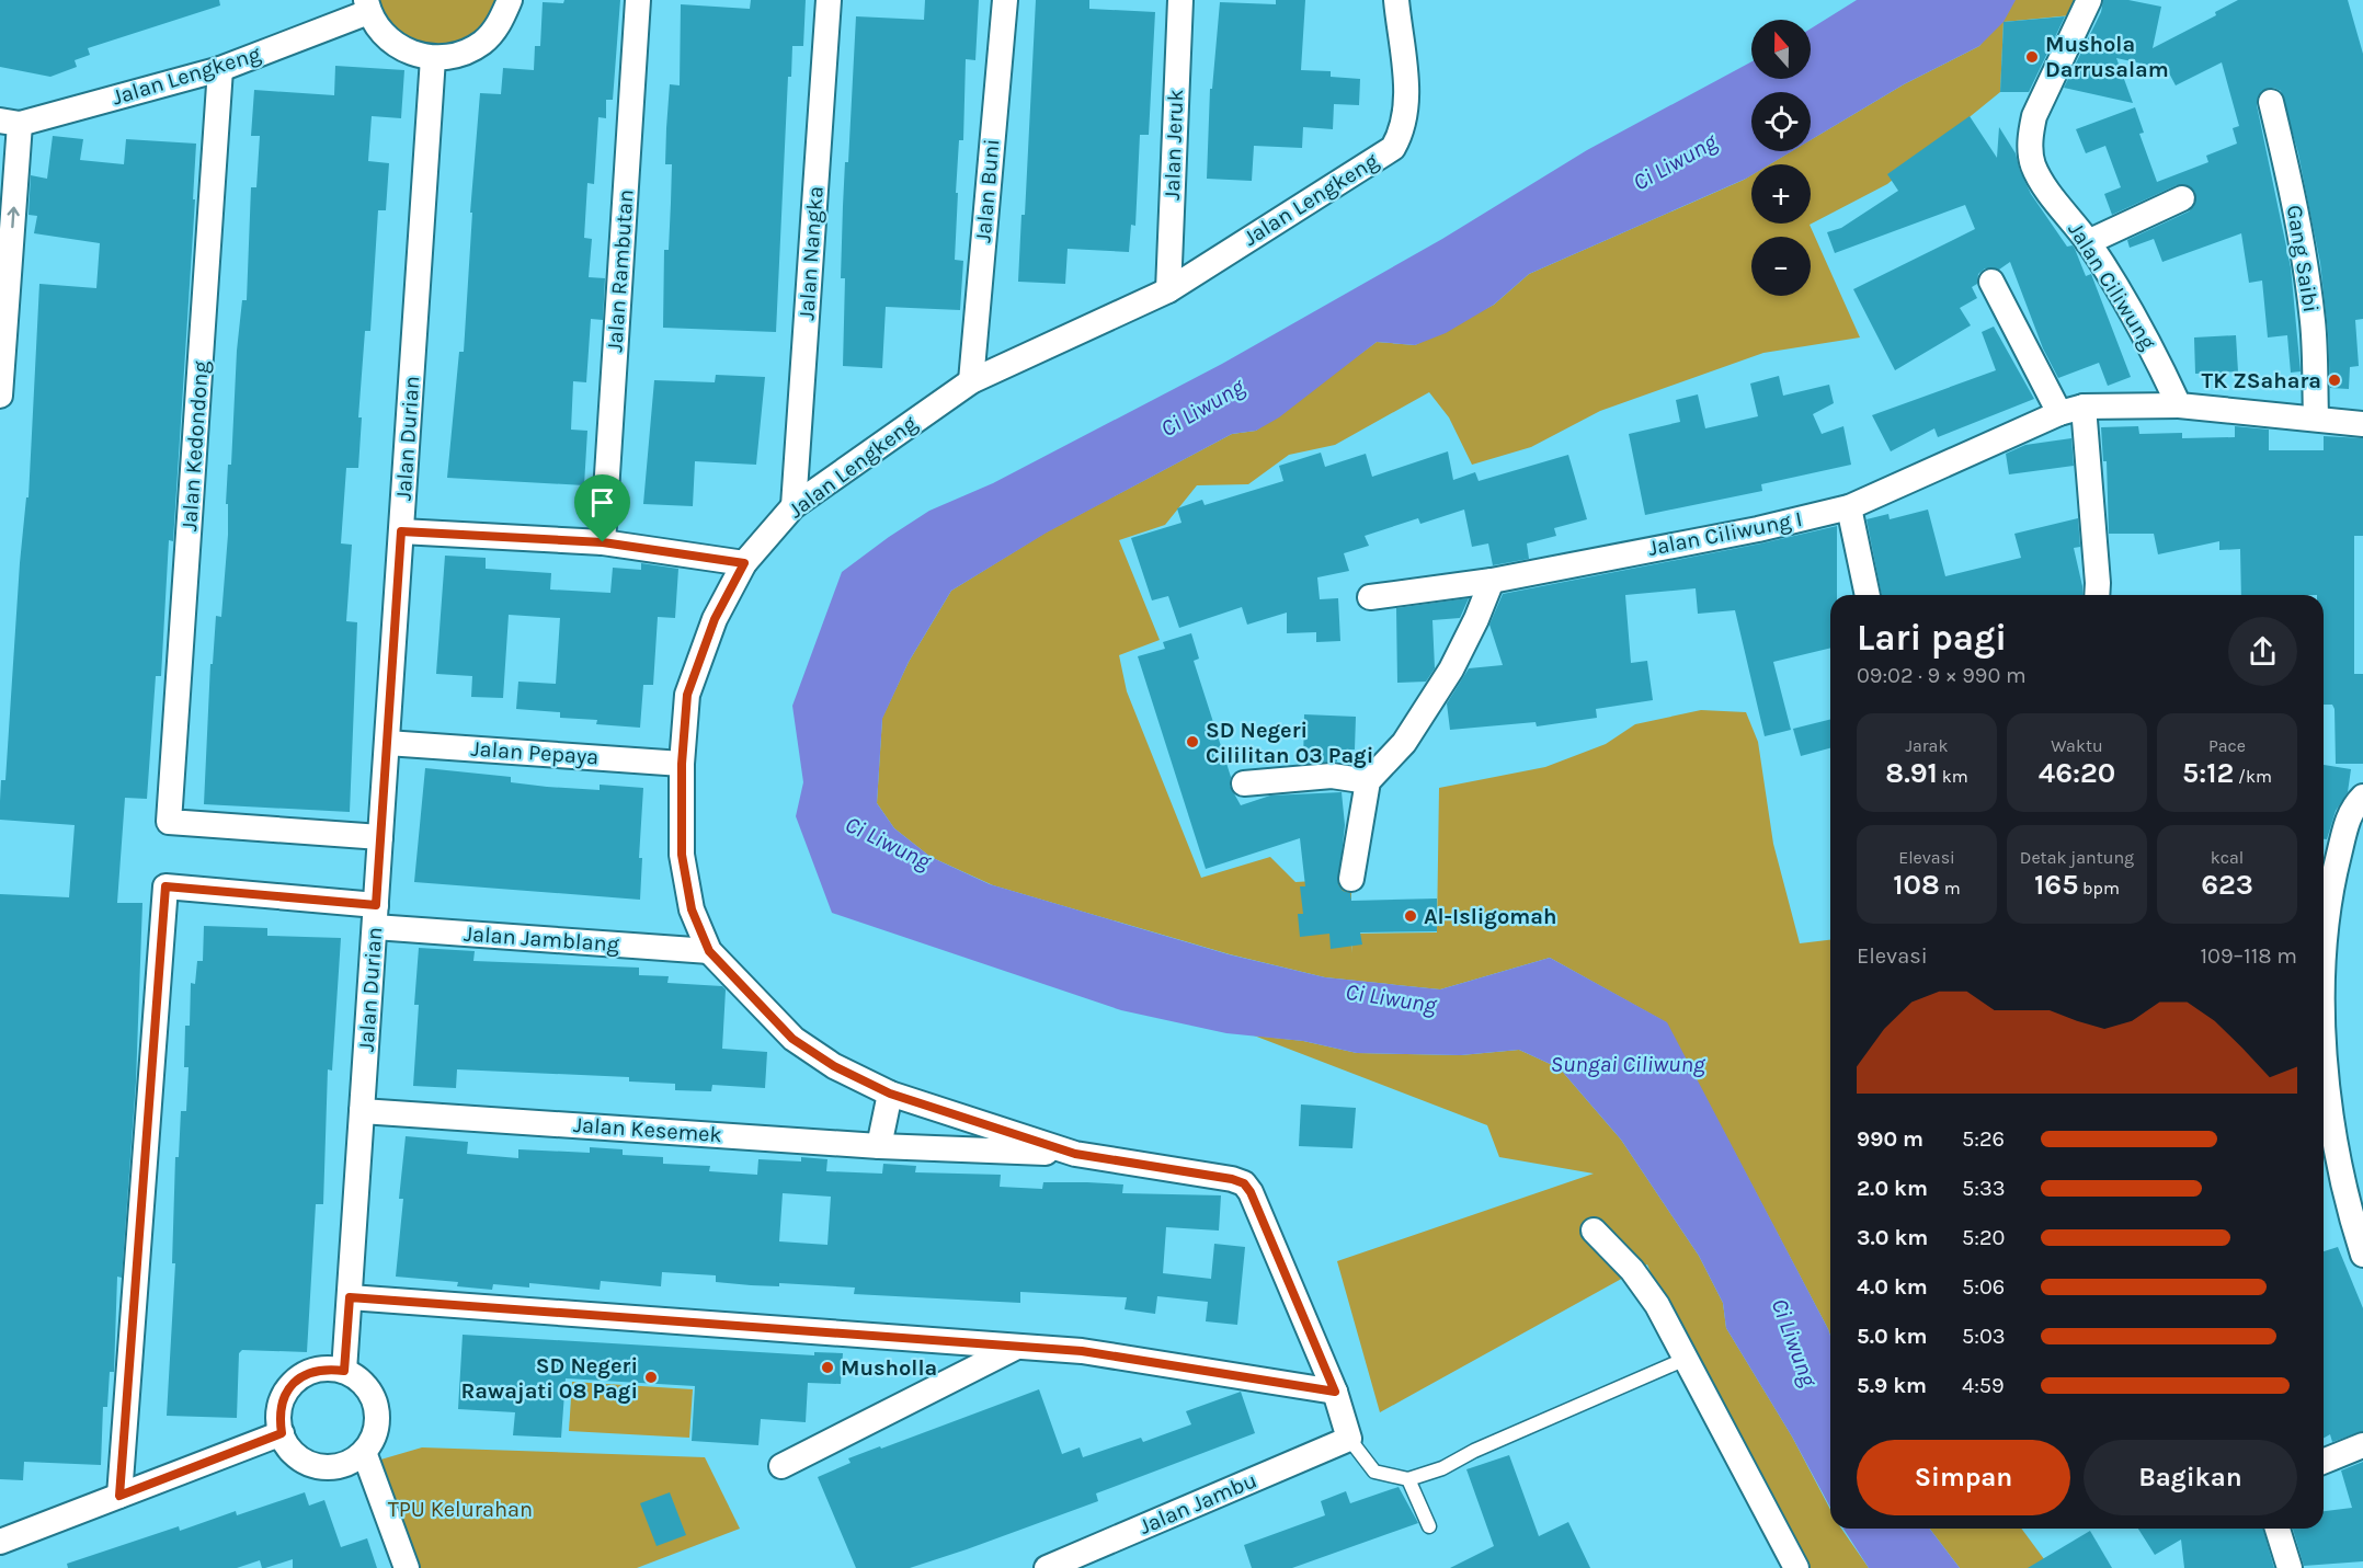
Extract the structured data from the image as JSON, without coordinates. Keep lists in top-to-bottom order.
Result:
{
  "streets": {
    "street": [
      "Jalan Lengkeng",
      "Jalan Jeruk",
      "Jalan Buni",
      "Jalan Nangka",
      "Gang Saibi",
      "Jalan Rambutan",
      "Jalan Ciliwung",
      "Jalan Durian",
      "Jalan Kedondong",
      "Jalan Ciliwung I",
      "Jalan Pepaya",
      "Jalan Jamblang",
      "Jalan Kesemek",
      "Jalan Jambu"
    ]
  },
  "crossings": [
    ["Jalan Lengkeng", "Jalan Jeruk"],
    ["Jalan Lengkeng", "Jalan Buni"],
    ["Jalan Lengkeng", "Jalan Nangka"],
    ["Jalan Lengkeng", "Jalan Kedondong"],
    ["Jalan Lengkeng", "Jalan Pepaya"],
    ["Jalan Lengkeng", "Jalan Jamblang"],
    ["Jalan Lengkeng", "Jalan Kesemek"],
    ["Jalan Lengkeng", "Jalan Jambu"],
    ["Jalan Ciliwung", "Jalan Ciliwung I"],
    ["Jalan Durian", "Jalan Kedondong"],
    ["Jalan Durian", "Jalan Pepaya"],
    ["Jalan Durian", "Jalan Jamblang"],
    ["Jalan Durian", "Jalan Kesemek"]
  ],
  "water": ["Ci Liwung", "Sungai Ciliwung"],
  "parks": ["TPU Kelurahan"],
  "places": [
    "Mushola Darrusalam",
    "TK ZSahara",
    "SD Negeri Cililitan 03 Pagi",
    "Al-Isligomah",
    "Musholla",
    "SD Negeri Rawajati 08 Pagi"
  ],
  "north": "top",
  "page": {
    "map_buttons": ["+", "−"],
    "heading": ["Lari pagi", "09:02 · 9 × 990 m"],
    "stats": [
      ["Jarak", "8.91 km"],
      ["Waktu", "46:20"],
      ["Pace", "5:12 /km"],
      ["Elevasi", "108 m"],
      ["Detak jantung", "165 bpm"],
      ["kcal", "623"]
    ],
    "chart": ["Elevasi", "109–118 m"],
    "list": [
      {
        "name": "990 m",
        "note": "5:26"
      },
      {
        "name": "2.0 km",
        "note": "5:33"
      },
      {
        "name": "3.0 km",
        "note": "5:20"
      },
      {
        "name": "4.0 km",
        "note": "5:06"
      },
      {
        "name": "5.0 km",
        "note": "5:03"
      },
      {
        "name": "5.9 km",
        "note": "4:59"
      }
    ],
    "buttons": ["Simpan", "Bagikan"]
  }
}
